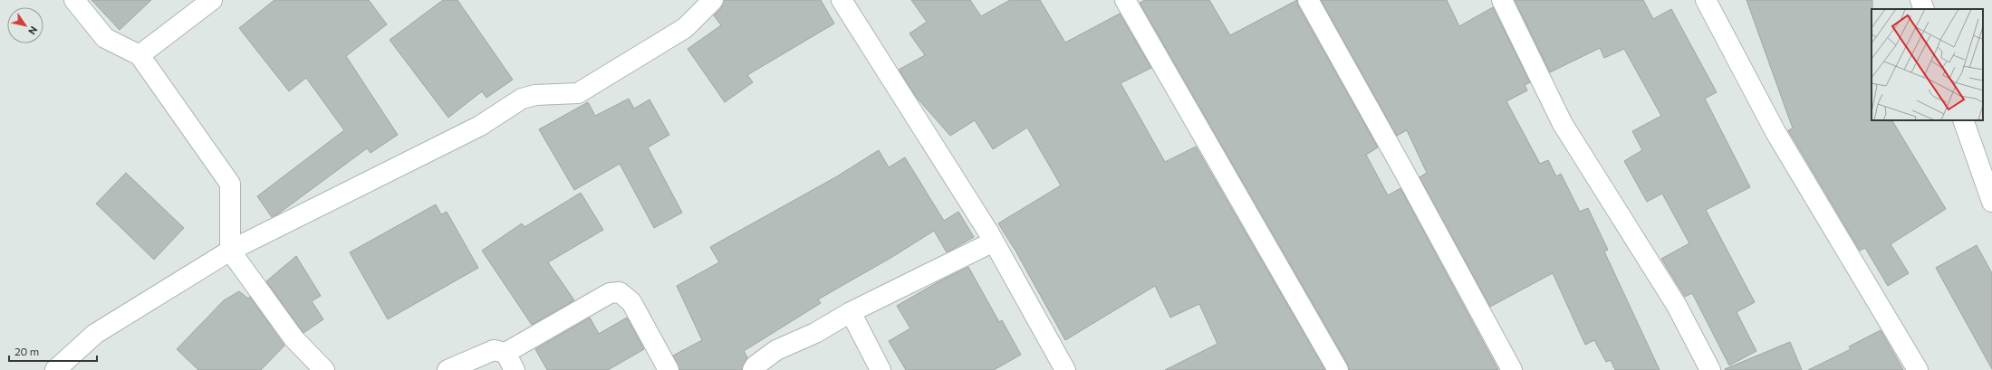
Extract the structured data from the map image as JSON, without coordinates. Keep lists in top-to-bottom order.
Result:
{
  "scale_bar": "20 m",
  "north": "bottom right"
}
